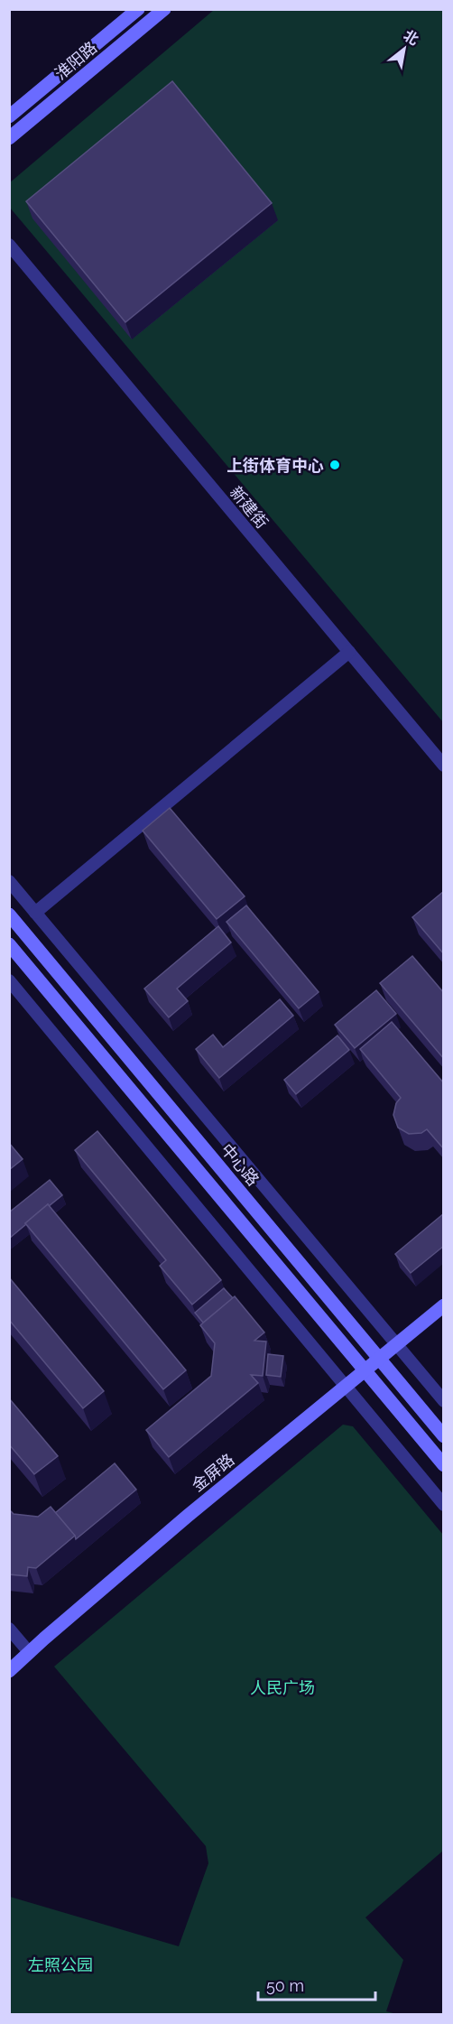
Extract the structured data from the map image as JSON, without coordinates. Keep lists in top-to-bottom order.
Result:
{
  "streets": {
    "main road": ["淮阳路", "中心路", "金屏路"],
    "street": ["新建街"]
  },
  "crossings": [
    ["中心路", "金屏路"]
  ],
  "parks": ["人民广场", "左照公园"],
  "places": ["上街体育中心"],
  "scale_bar": "50 m",
  "north": "top right"
}
